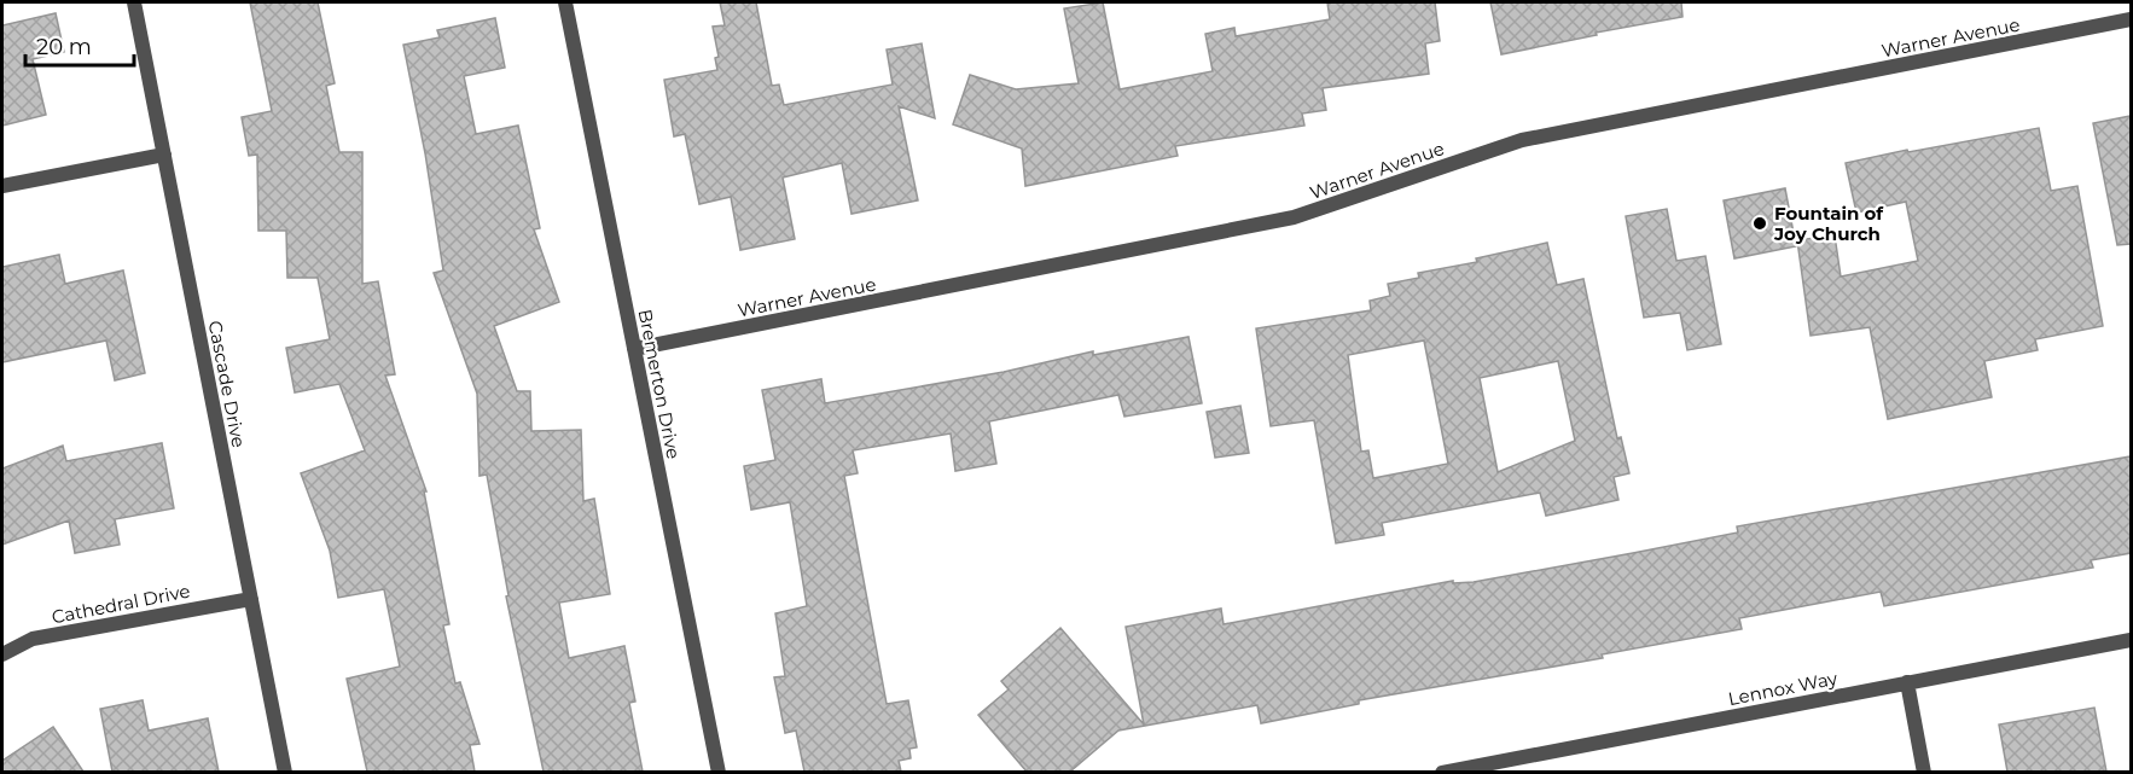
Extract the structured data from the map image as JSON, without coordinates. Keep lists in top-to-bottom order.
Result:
{
  "streets": {
    "street": [
      "Warner Avenue",
      "Cascade Drive",
      "Bremerton Drive",
      "Cathedral Drive",
      "Lennox Way"
    ]
  },
  "crossings": [
    ["Warner Avenue", "Bremerton Drive"],
    ["Cascade Drive", "Cathedral Drive"]
  ],
  "places": ["Fountain of Joy Church"],
  "scale_bar": "20 m"
}
